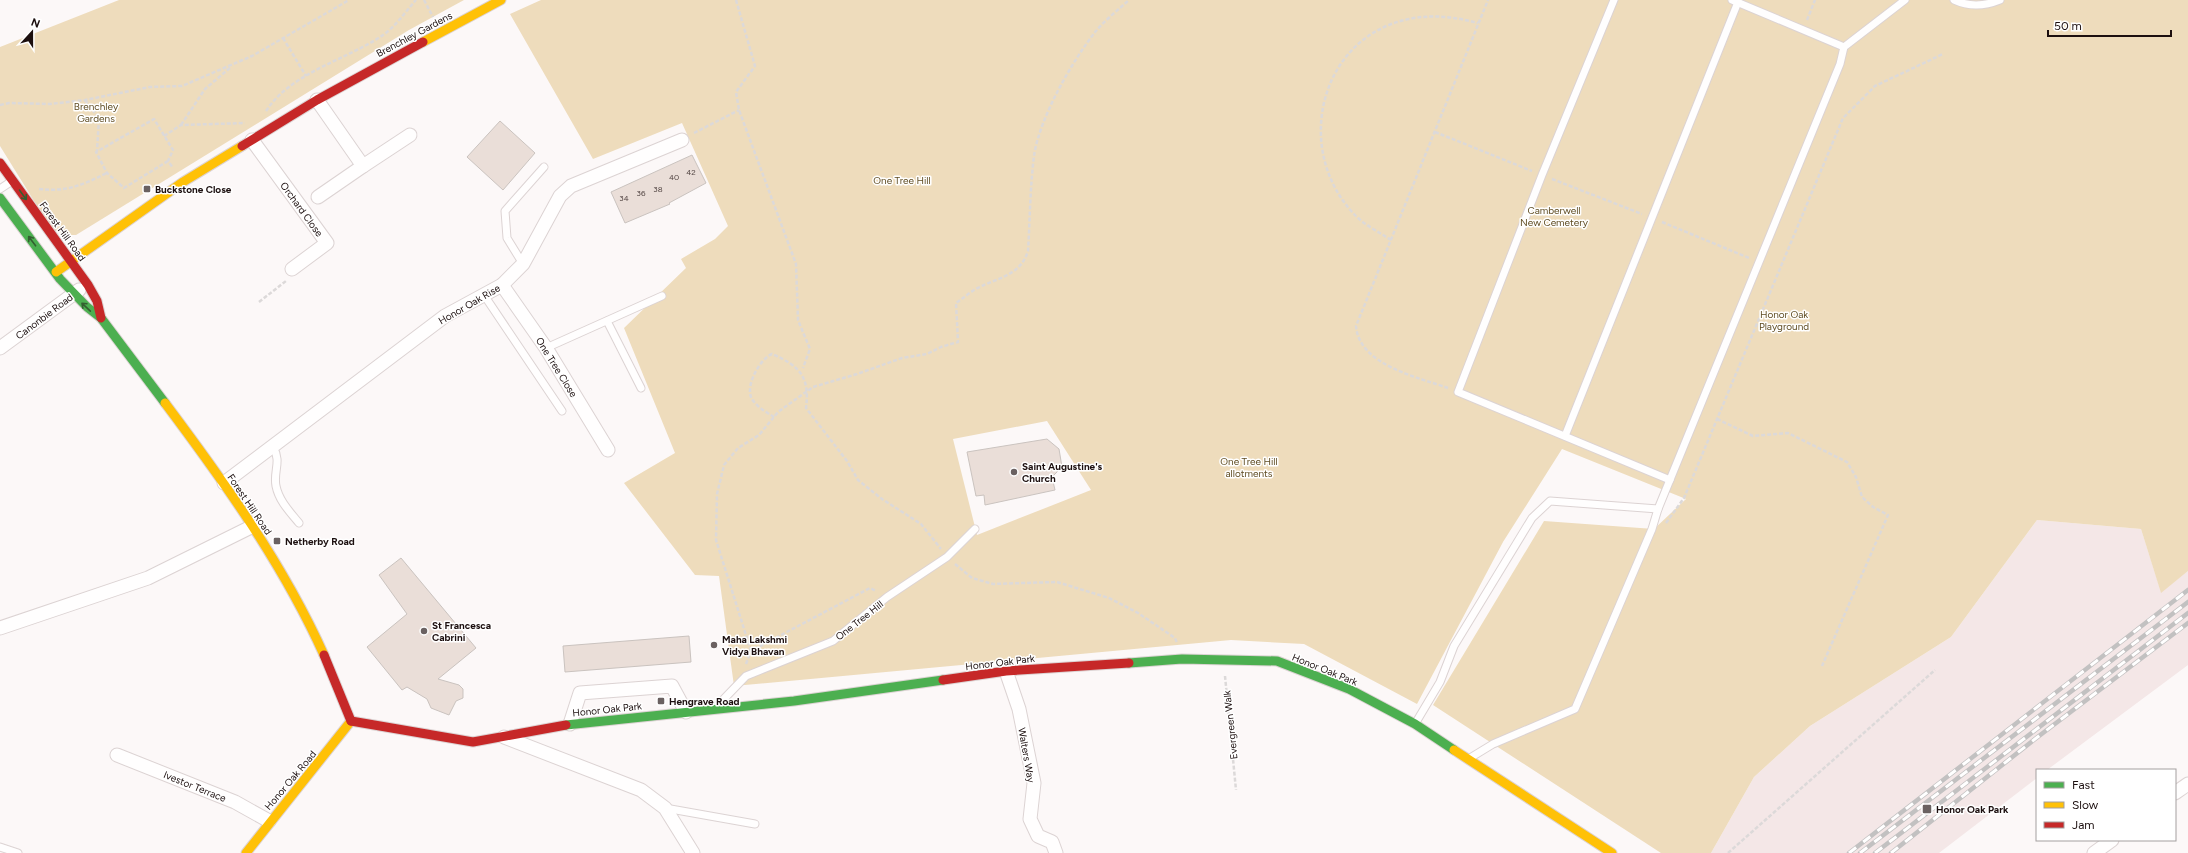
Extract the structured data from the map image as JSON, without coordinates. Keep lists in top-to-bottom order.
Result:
{
  "streets": {
    "main road": [
      "Brenchley Gardens",
      "Forest Hill Road",
      "Honor Oak Park",
      "Honor Oak Road"
    ],
    "street": [
      "Orchard Close",
      "Honor Oak Rise",
      "Canonbie Road",
      "One Tree Close",
      "Walters Way",
      "Ivestor Terrace"
    ],
    "lane": ["One Tree Hill"],
    "path": ["Evergreen Walk"]
  },
  "crossings": [
    ["Brenchley Gardens", "Orchard Close"],
    ["Brenchley Gardens", "Forest Hill Road"],
    ["Forest Hill Road", "Honor Oak Rise"],
    ["Forest Hill Road", "Canonbie Road"],
    ["Forest Hill Road", "Honor Oak Park"],
    ["Forest Hill Road", "Honor Oak Road"],
    ["Honor Oak Rise", "One Tree Close"],
    ["One Tree Hill", "Honor Oak Park"],
    ["Honor Oak Park", "Evergreen Walk"],
    ["Honor Oak Park", "Walters Way"],
    ["Honor Oak Park", "Honor Oak Road"],
    ["Honor Oak Road", "Ivestor Terrace"]
  ],
  "parks": [
    "Brenchley Gardens",
    "One Tree Hill",
    "Camberwell New Cemetery",
    "Honor Oak Playground",
    "One Tree Hill allotments"
  ],
  "places": {
    "transit": [
      "Buckstone Close",
      "Netherby Road",
      "Hengrave Road",
      "Honor Oak Park"
    ],
    "other": ["Saint Augustine's Church", "St Francesca Cabrini", "Maha Lakshmi Vidya Bhavan"]
  },
  "house_numbers": [
    "42",
    "40",
    "38",
    "36",
    "34"
  ],
  "legend": ["Fast", "Slow", "Jam"],
  "scale_bar": "50 m",
  "north": "top"
}
